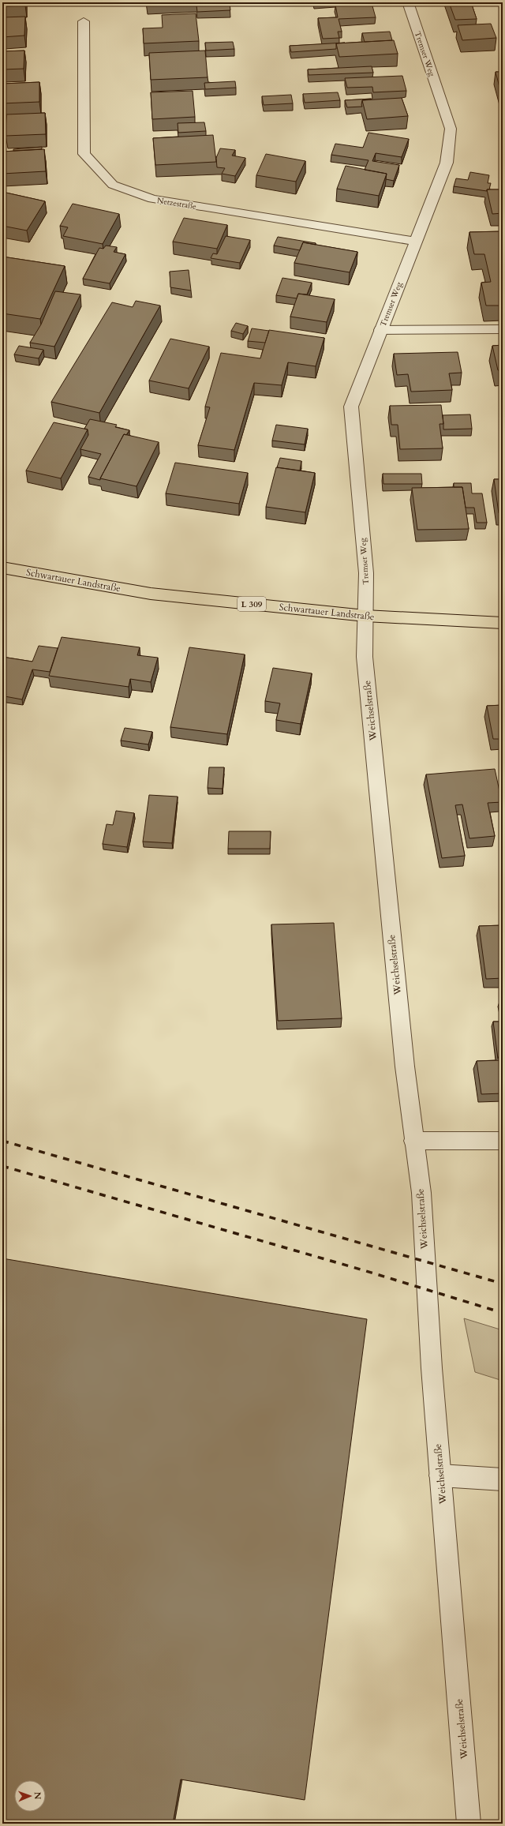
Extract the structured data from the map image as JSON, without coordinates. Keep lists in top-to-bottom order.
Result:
{
  "streets": {
    "main road": ["Schwartauer Landstraße", "L 309"],
    "street": ["Tremser Weg", "Netzestraße", "Weichselstraße"]
  },
  "crossings": [
    ["Tremser Weg", "Netzestraße"],
    ["Tremser Weg", "Schwartauer Landstraße"],
    ["Tremser Weg", "Weichselstraße"],
    ["Schwartauer Landstraße", "Weichselstraße"]
  ],
  "north": "right"
}
